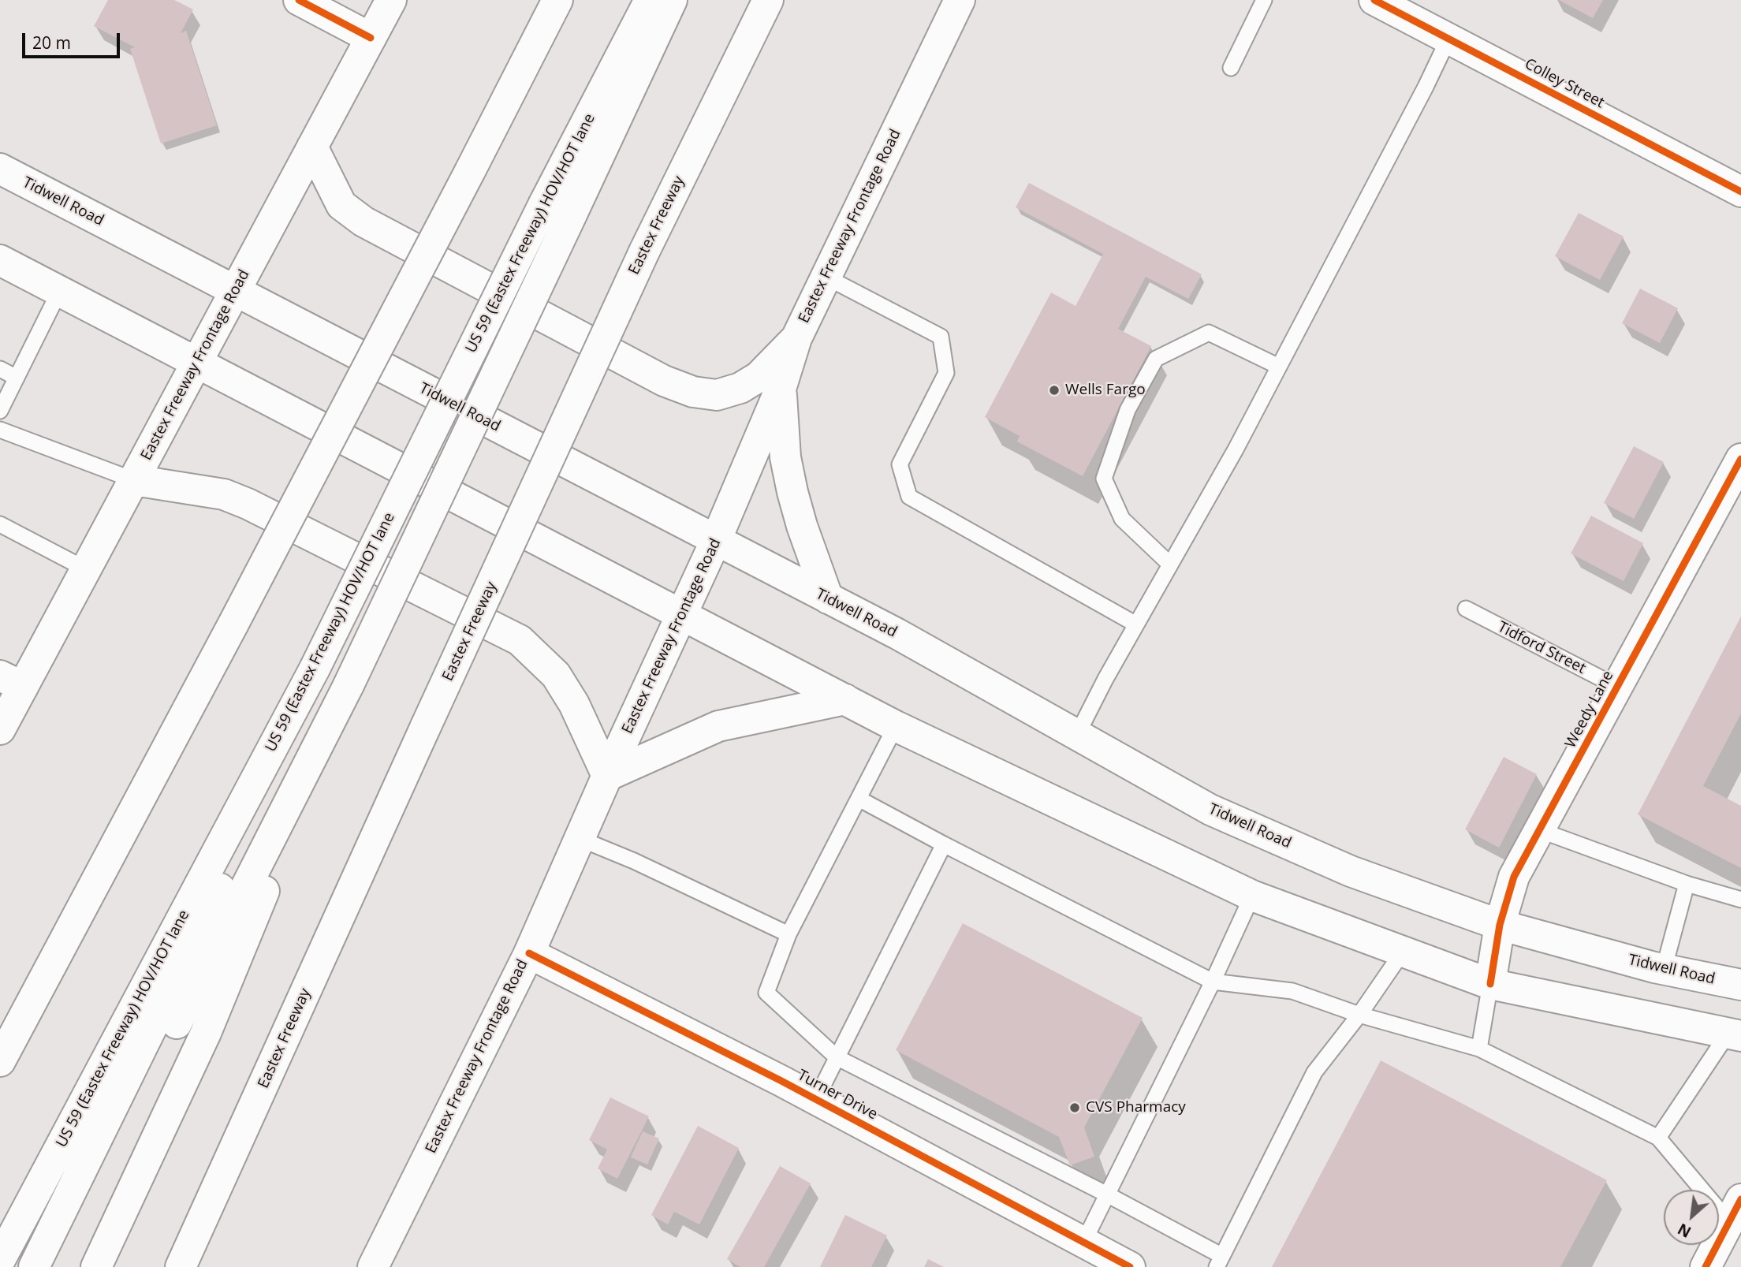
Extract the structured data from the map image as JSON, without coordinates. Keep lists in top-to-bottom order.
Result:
{
  "streets": {
    "main road": [
      "Colley Street",
      "Tidwell Road",
      "Eastex Freeway",
      "Eastex Freeway Frontage Road",
      "US 59 (Eastex Freeway) HOV/HOT lane",
      "Weedy Lane",
      "Turner Drive"
    ],
    "lane": ["Tidford Street"]
  },
  "crossings": [
    ["Tidwell Road", "Eastex Freeway Frontage Road"],
    ["Tidwell Road", "Weedy Lane"],
    ["Eastex Freeway Frontage Road", "Turner Drive"],
    ["Tidford Street", "Weedy Lane"]
  ],
  "places": ["Wells Fargo", "CVS Pharmacy"],
  "scale_bar": "20 m",
  "north": "bottom left"
}
